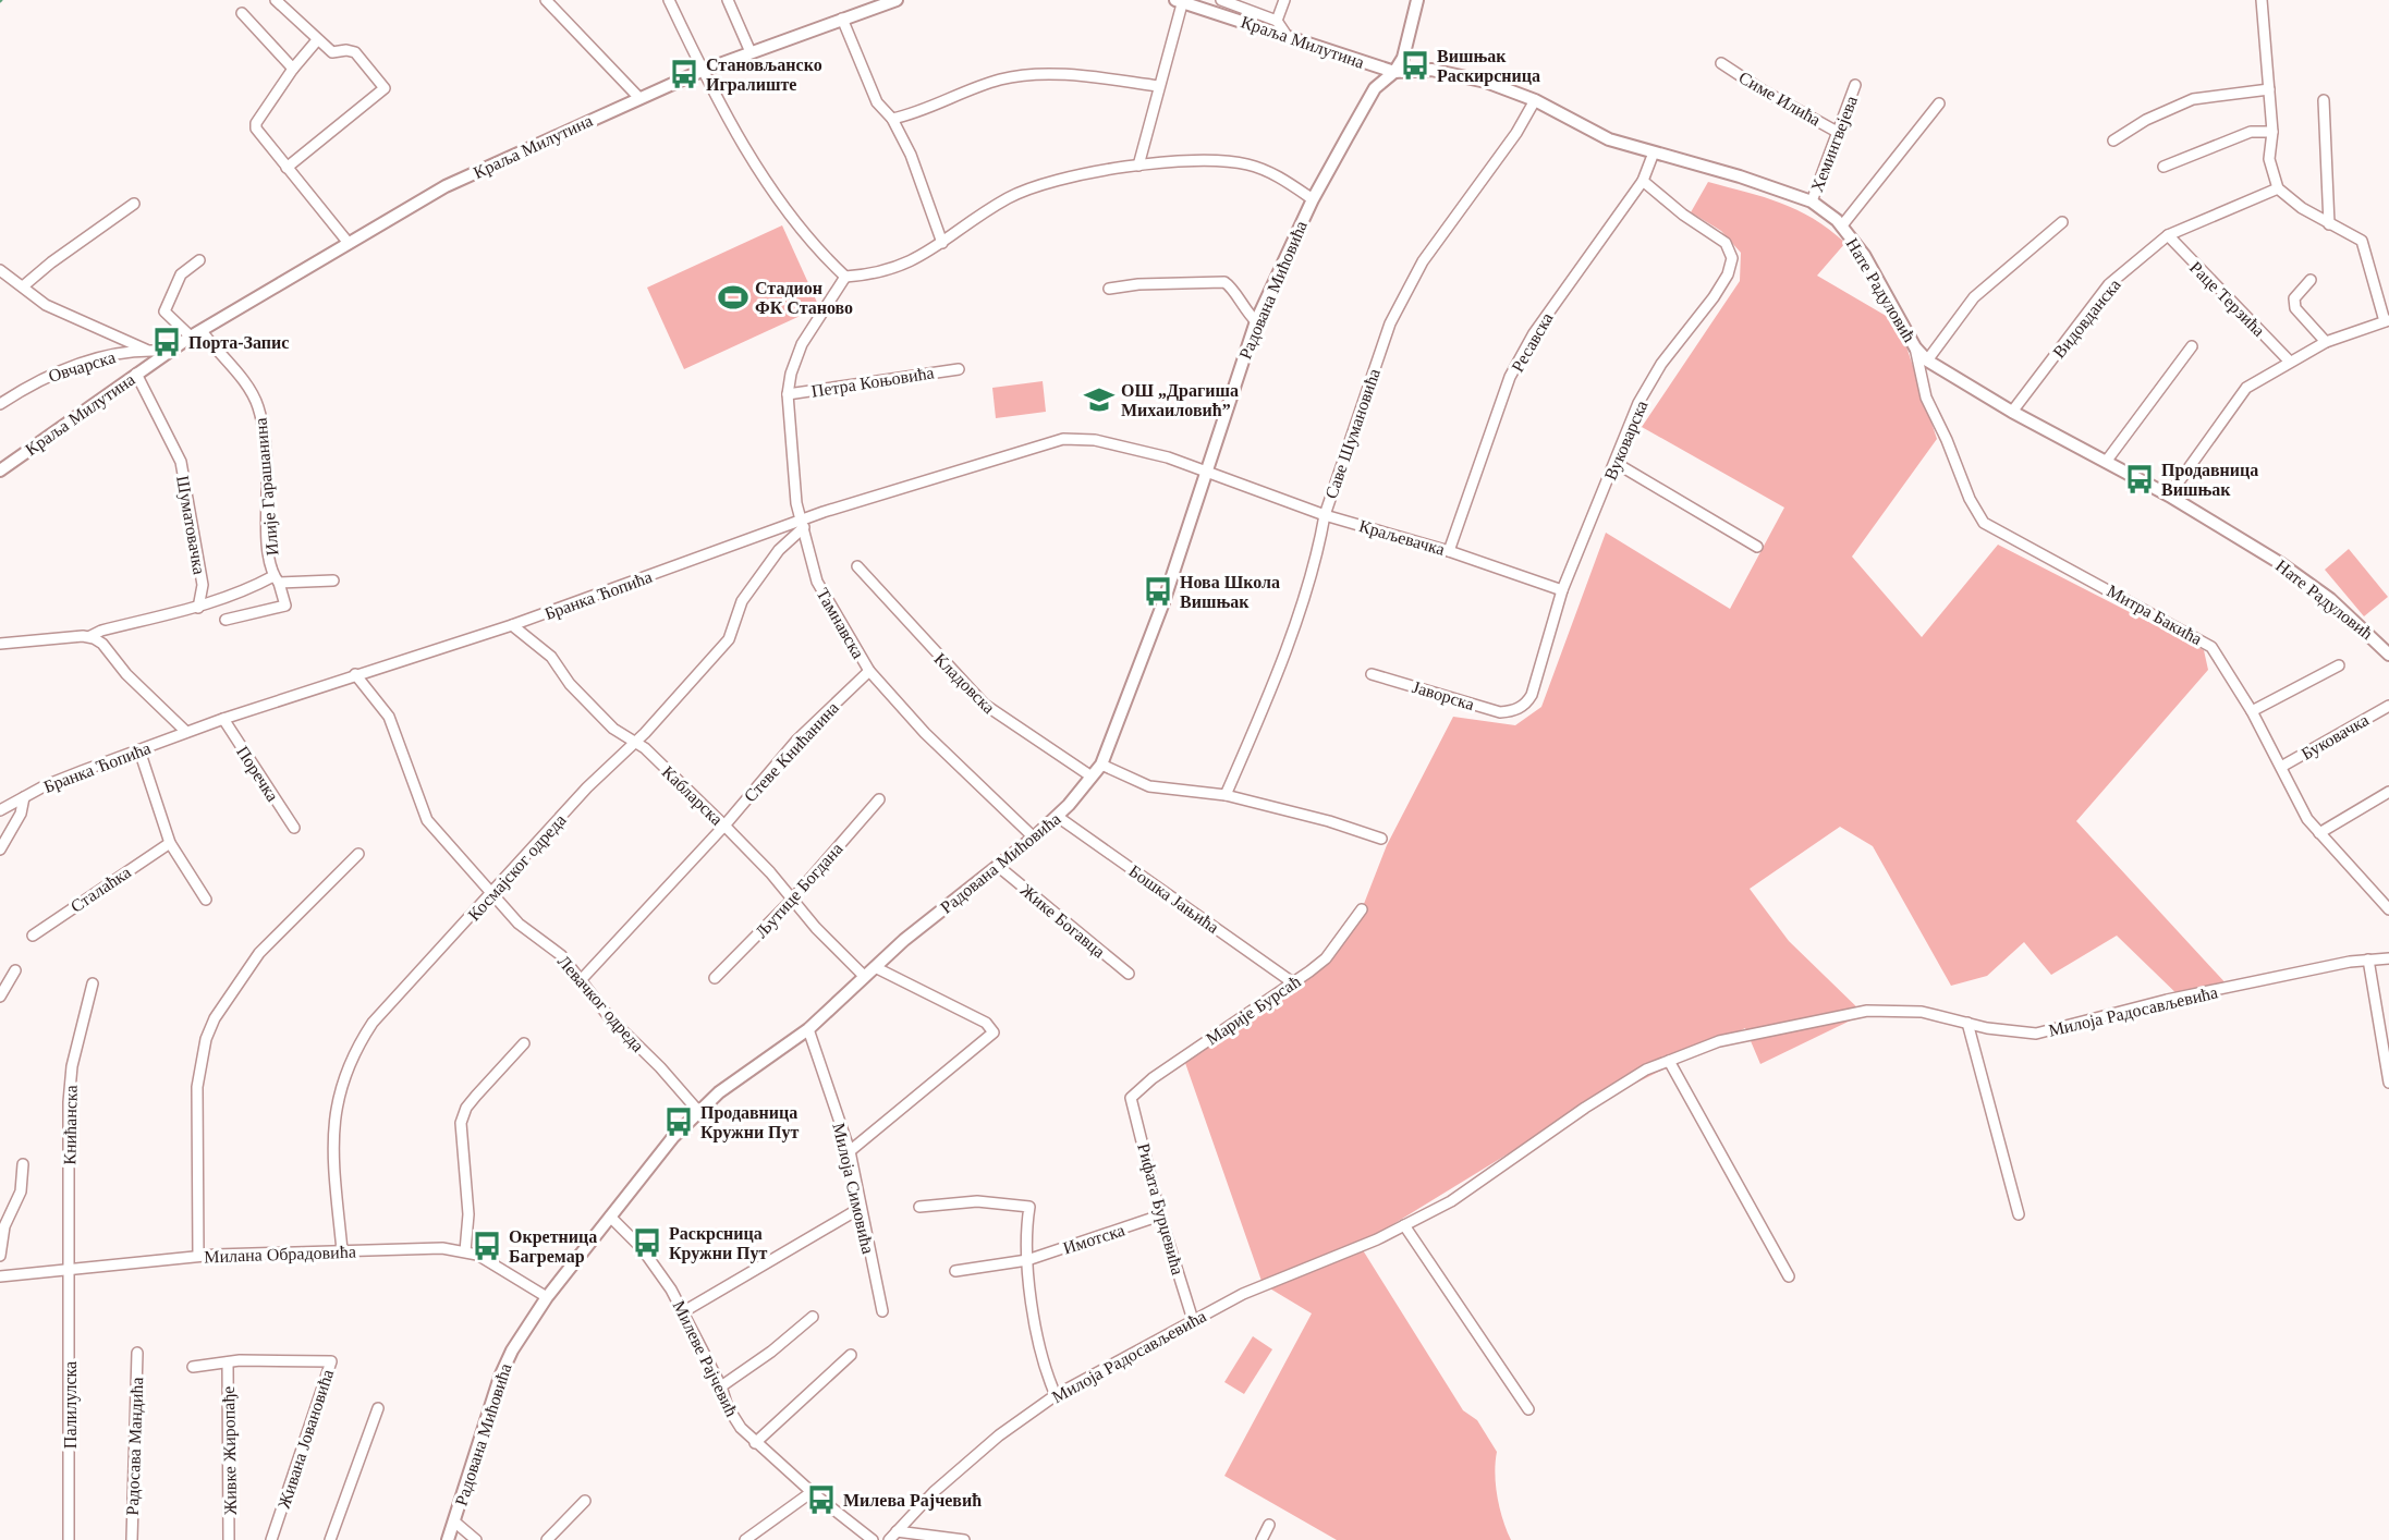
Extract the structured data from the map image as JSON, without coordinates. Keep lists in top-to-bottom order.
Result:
{
  "streets": {
    "street": [
      "Краља Милутина",
      "Симе Илића",
      "Хемингвејева",
      "Радована Мићовића",
      "Нате Радуловић",
      "Раце Терзића",
      "Видовданска",
      "Ресавска",
      "Овчарска",
      "Петра Коњовића",
      "Саве Шумановића",
      "Вуковарска",
      "Илије Гарашанина",
      "Шуматовачка",
      "Краљевачка",
      "Бранка Ћопића",
      "Митра Бакића",
      "Тамнавска",
      "Кладовска",
      "Јаворска",
      "Буковачка",
      "Стеве Книћанина",
      "Поречка",
      "Кабларска",
      "Космајског одреда",
      "Сталаћка",
      "Љутице Богдана",
      "Бошка Јањића",
      "Жике Богавца",
      "Левачког одреда",
      "Марије Бурсаћ",
      "Милоја Радосављевића",
      "Книћанска",
      "Милоја Симовића",
      "Рифата Бурџевића",
      "Имотска",
      "Милана Обрадовића",
      "Милеве Рајчевић",
      "Палилулска",
      "Живана Јовановића",
      "Радосава Мандића",
      "Живке Жиропађе"
    ]
  },
  "crossings": [
    ["Краља Милутина", "Радована Мићовића"],
    ["Краља Милутина", "Нате Радуловић"],
    ["Краља Милутина", "Овчарска"],
    ["Краља Милутина", "Илије Гарашанина"],
    ["Краља Милутина", "Шуматовачка"],
    ["Симе Илића", "Хемингвејева"],
    ["Хемингвејева", "Нате Радуловић"],
    ["Радована Мићовића", "Нате Радуловић"],
    ["Радована Мићовића", "Краљевачка"],
    ["Радована Мићовића", "Бранка Ћопића"],
    ["Радована Мићовића", "Тамнавска"],
    ["Радована Мићовића", "Кладовска"],
    ["Радована Мићовића", "Кабларска"],
    ["Радована Мићовића", "Бошка Јањића"],
    ["Радована Мићовића", "Жике Богавца"],
    ["Радована Мићовића", "Левачког одреда"],
    ["Радована Мићовића", "Милоја Симовића"],
    ["Радована Мићовића", "Милана Обрадовића"],
    ["Радована Мићовића", "Милеве Рајчевић"],
    ["Нате Радуловић", "Видовданска"],
    ["Нате Радуловић", "Ресавска"],
    ["Нате Радуловић", "Саве Шумановића"],
    ["Нате Радуловић", "Митра Бакића"],
    ["Раце Терзића", "Видовданска"],
    ["Ресавска", "Вуковарска"],
    ["Ресавска", "Краљевачка"],
    ["Петра Коњовића", "Тамнавска"],
    ["Саве Шумановића", "Краљевачка"],
    ["Вуковарска", "Краљевачка"],
    ["Вуковарска", "Јаворска"],
    ["Краљевачка", "Бранка Ћопића"],
    ["Бранка Ћопића", "Тамнавска"],
    ["Бранка Ћопића", "Поречка"],
    ["Бранка Ћопића", "Кабларска"],
    ["Бранка Ћопића", "Космајског одреда"],
    ["Бранка Ћопића", "Левачког одреда"],
    ["Митра Бакића", "Буковачка"],
    ["Тамнавска", "Стеве Книћанина"],
    ["Тамнавска", "Космајског одреда"],
    ["Стеве Книћанина", "Кабларска"],
    ["Стеве Книћанина", "Левачког одреда"],
    ["Кабларска", "Космајског одреда"],
    ["Кабларска", "Љутице Богдана"],
    ["Космајског одреда", "Левачког одреда"],
    ["Космајског одреда", "Милана Обрадовића"],
    ["Бошка Јањића", "Марије Бурсаћ"],
    ["Марије Бурсаћ", "Рифата Бурџевића"],
    ["Милоја Радосављевића", "Рифата Бурџевића"],
    ["Книћанска", "Милана Обрадовића"],
    ["Книћанска", "Палилулска"],
    ["Рифата Бурџевића", "Имотска"],
    ["Милана Обрадовића", "Палилулска"],
    ["Живана Јовановића", "Живке Жиропађе"]
  ],
  "places": {
    "bus stop": [
      "Вишњак Раскирсница",
      "Становљанско Игралиште",
      "Порта-Запис",
      "Продавница Вишњак",
      "Нова Школа Вишњак",
      "Продавница Кружни Пут",
      "Раскрсница Кружни Пут",
      "Окретница Багремар",
      "Милева Рајчевић"
    ],
    "sports": ["Стадион ФК Станово"],
    "school or university": ["ОШ „Драгиша Михаиловић”"]
  }
}
